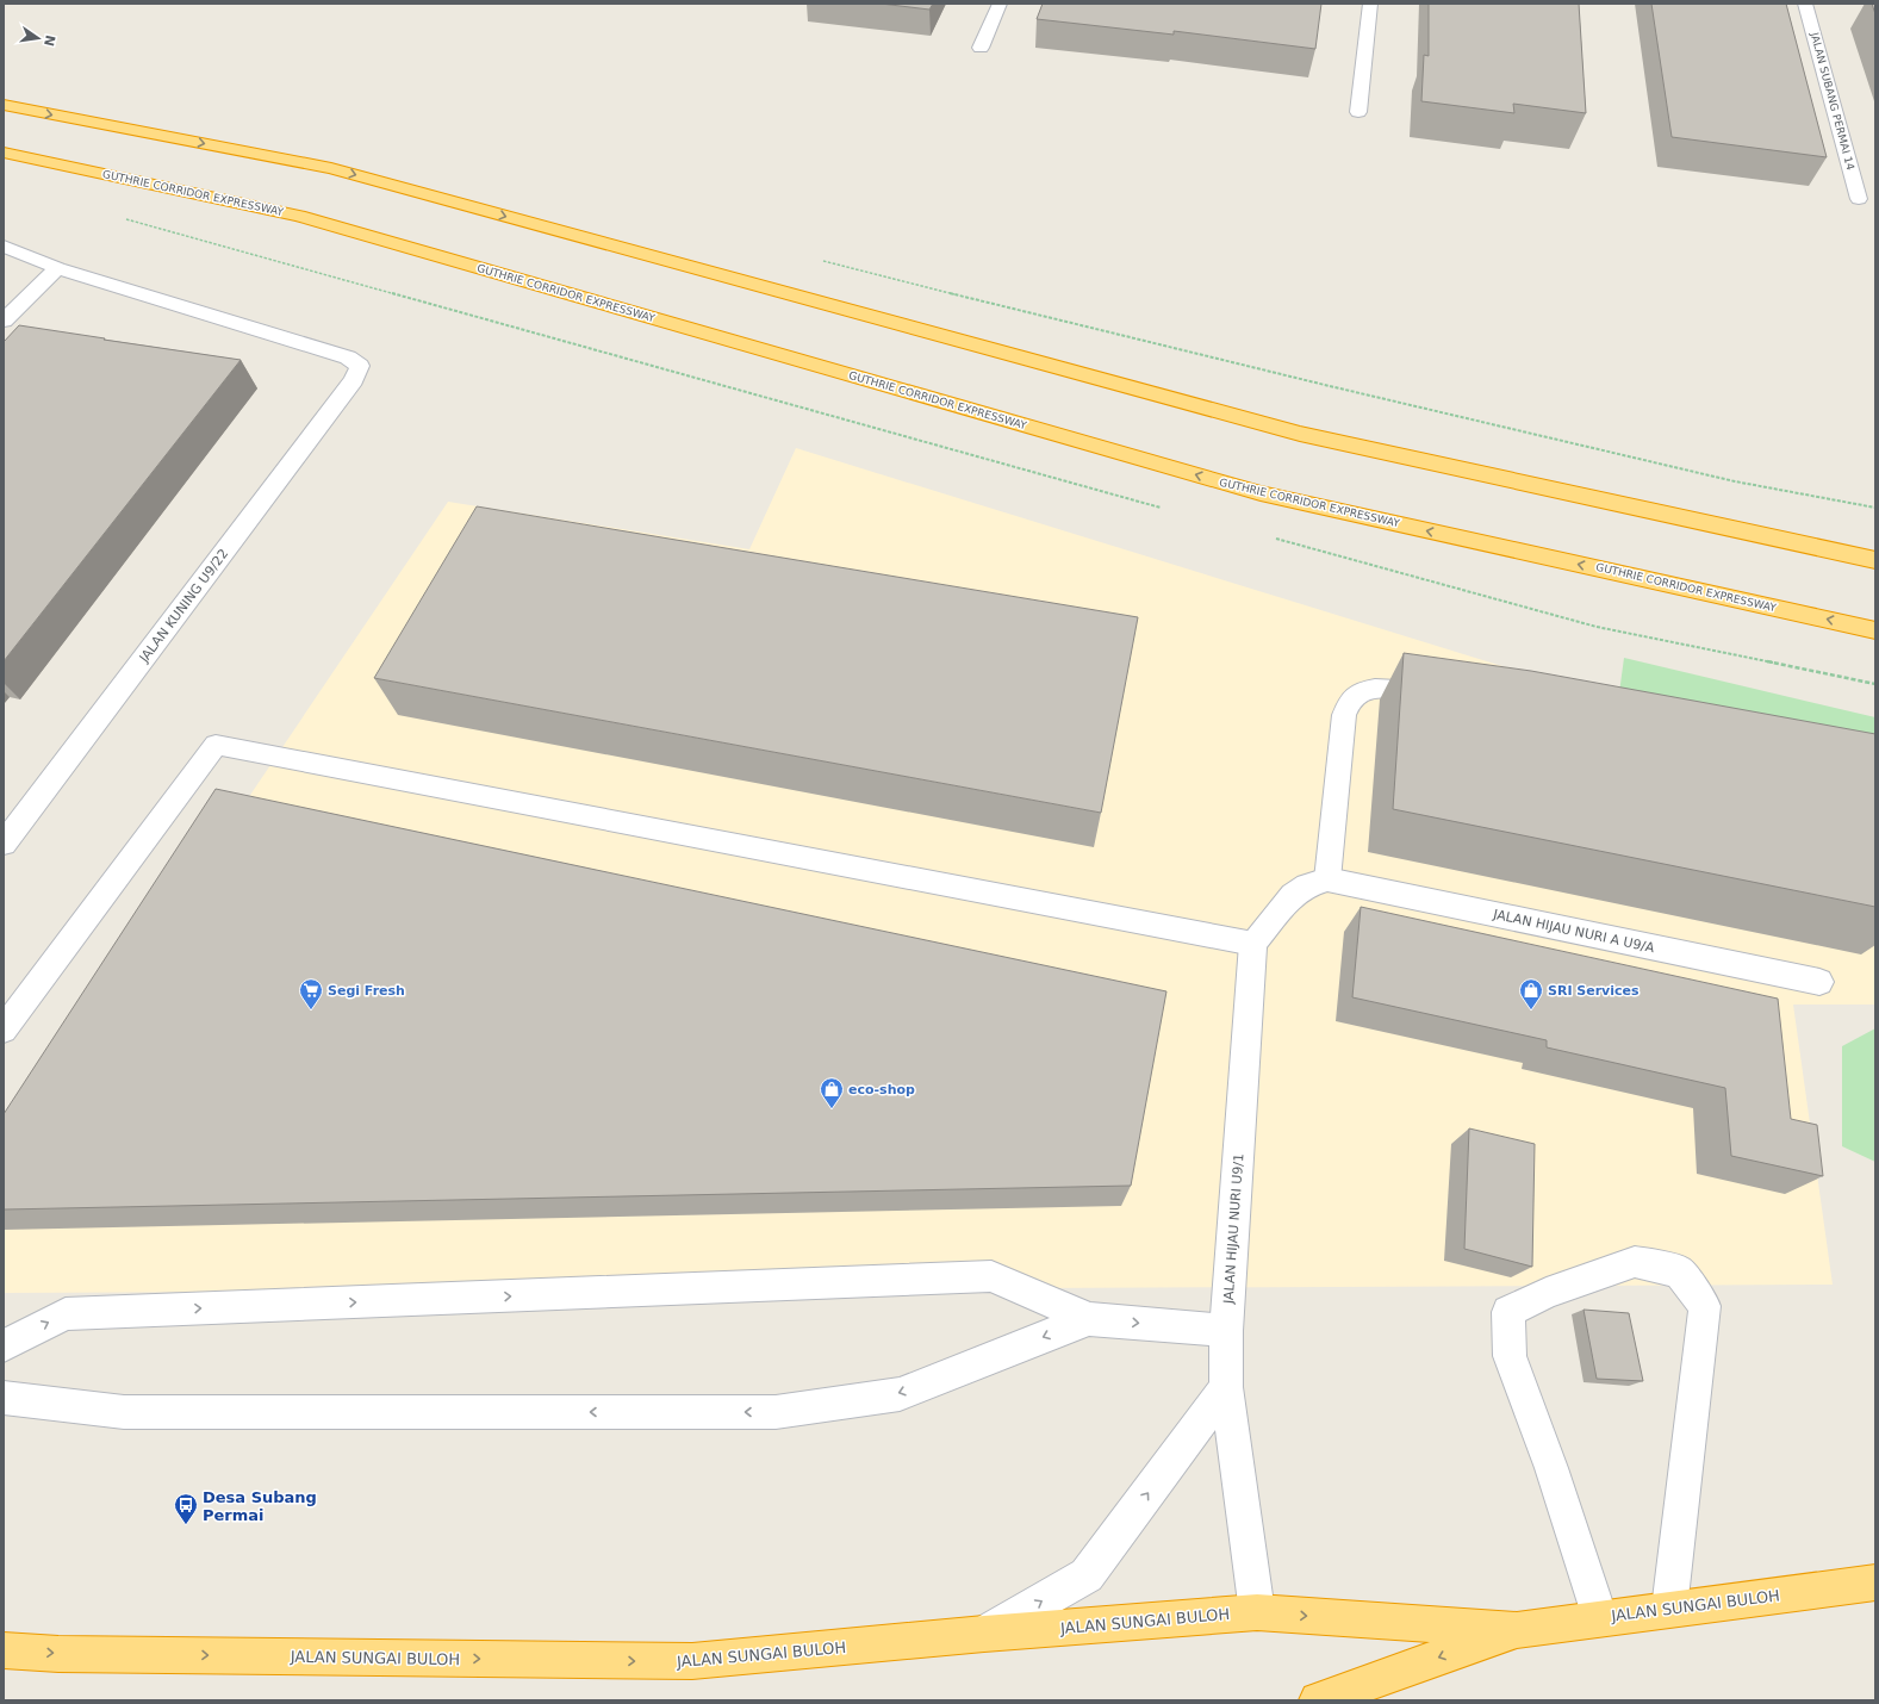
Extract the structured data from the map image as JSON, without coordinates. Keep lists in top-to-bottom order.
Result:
{
  "streets": {
    "highway": ["GUTHRIE CORRIDOR EXPRESSWAY", "JALAN SUNGAI BULOH"],
    "street": [
      "JALAN SUBANG PERMAI 14",
      "JALAN KUNING U9/22",
      "JALAN HIJAU NURI A U9/A",
      "JALAN HIJAU NURI U9/1"
    ]
  },
  "crossings": [
    ["JALAN HIJAU NURI U9/1", "JALAN SUNGAI BULOH"]
  ],
  "places": {
    "supermarket": ["Segi Fresh"],
    "shop": ["SRI Services", "eco-shop"],
    "bus stop": ["Desa Subang Permai"]
  },
  "north": "right"
}
